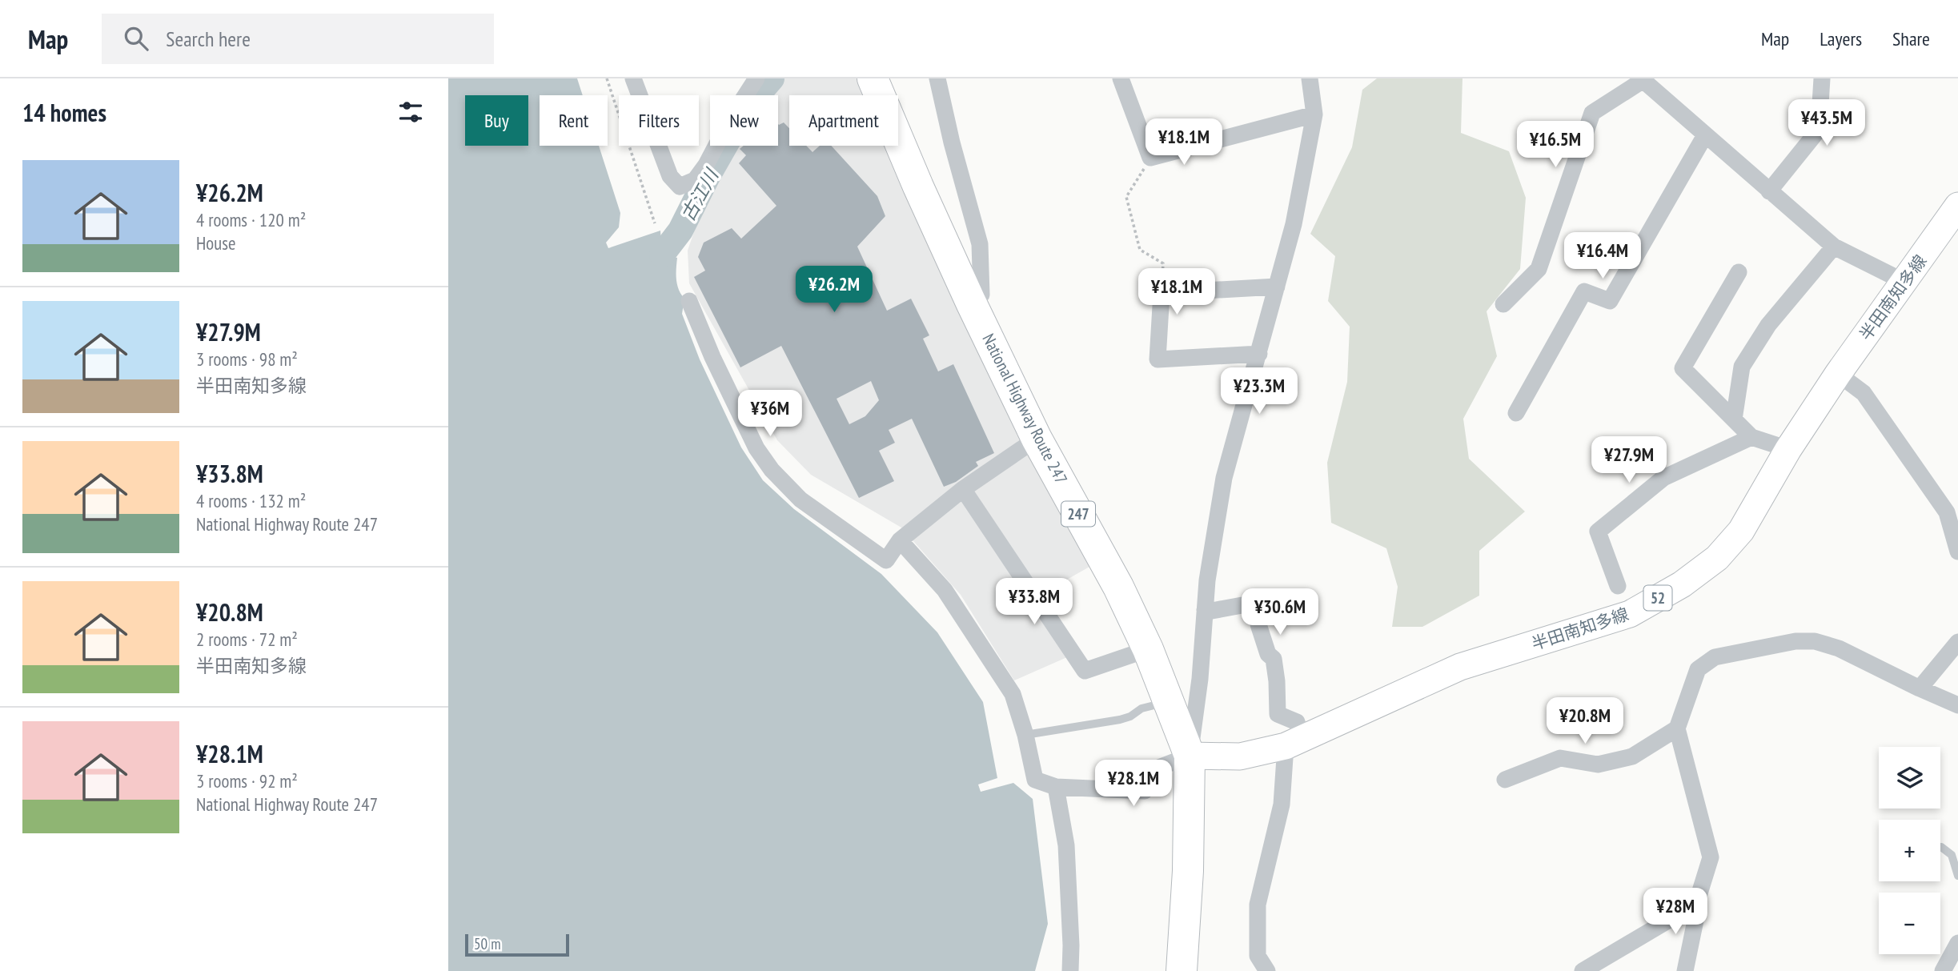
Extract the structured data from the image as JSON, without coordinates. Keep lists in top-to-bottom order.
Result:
{
  "streets": {
    "highway": ["National Highway Route 247", "247"],
    "main road": ["半田南知多線", "52"]
  },
  "crossings": [
    ["半田南知多線", "National Highway Route 247"]
  ],
  "water": ["古江川"],
  "scale_bar": "50 m",
  "page": {
    "header": "Map",
    "search": "Search here",
    "nav": ["Map", "Layers", "Share"],
    "heading": "14 homes",
    "chip": [
      "Buy",
      "Rent",
      "Filters",
      "New",
      "Apartment"
    ],
    "price": [
      "¥43.5M",
      "¥18.1M",
      "¥16.5M",
      "¥16.4M",
      "¥26.2M",
      "¥18.1M",
      "¥23.3M",
      "¥36M",
      "¥27.9M",
      "¥33.8M",
      "¥30.6M",
      "¥20.8M",
      "¥28.1M",
      "¥28M"
    ],
    "list": [
      {
        "name": "¥26.2M",
        "note": "4 rooms · 120 m² · House"
      },
      {
        "name": "¥27.9M",
        "note": "3 rooms · 98 m² · 半田南知多線"
      },
      {
        "name": "¥33.8M",
        "note": "4 rooms · 132 m² · National Highway Route 247"
      },
      {
        "name": "¥20.8M",
        "note": "2 rooms · 72 m² · 半田南知多線"
      },
      {
        "name": "¥28.1M",
        "note": "3 rooms · 92 m² · National Highway Route 247"
      }
    ],
    "map_buttons": ["+", "−"],
    "scale": "50 m"
  }
}
